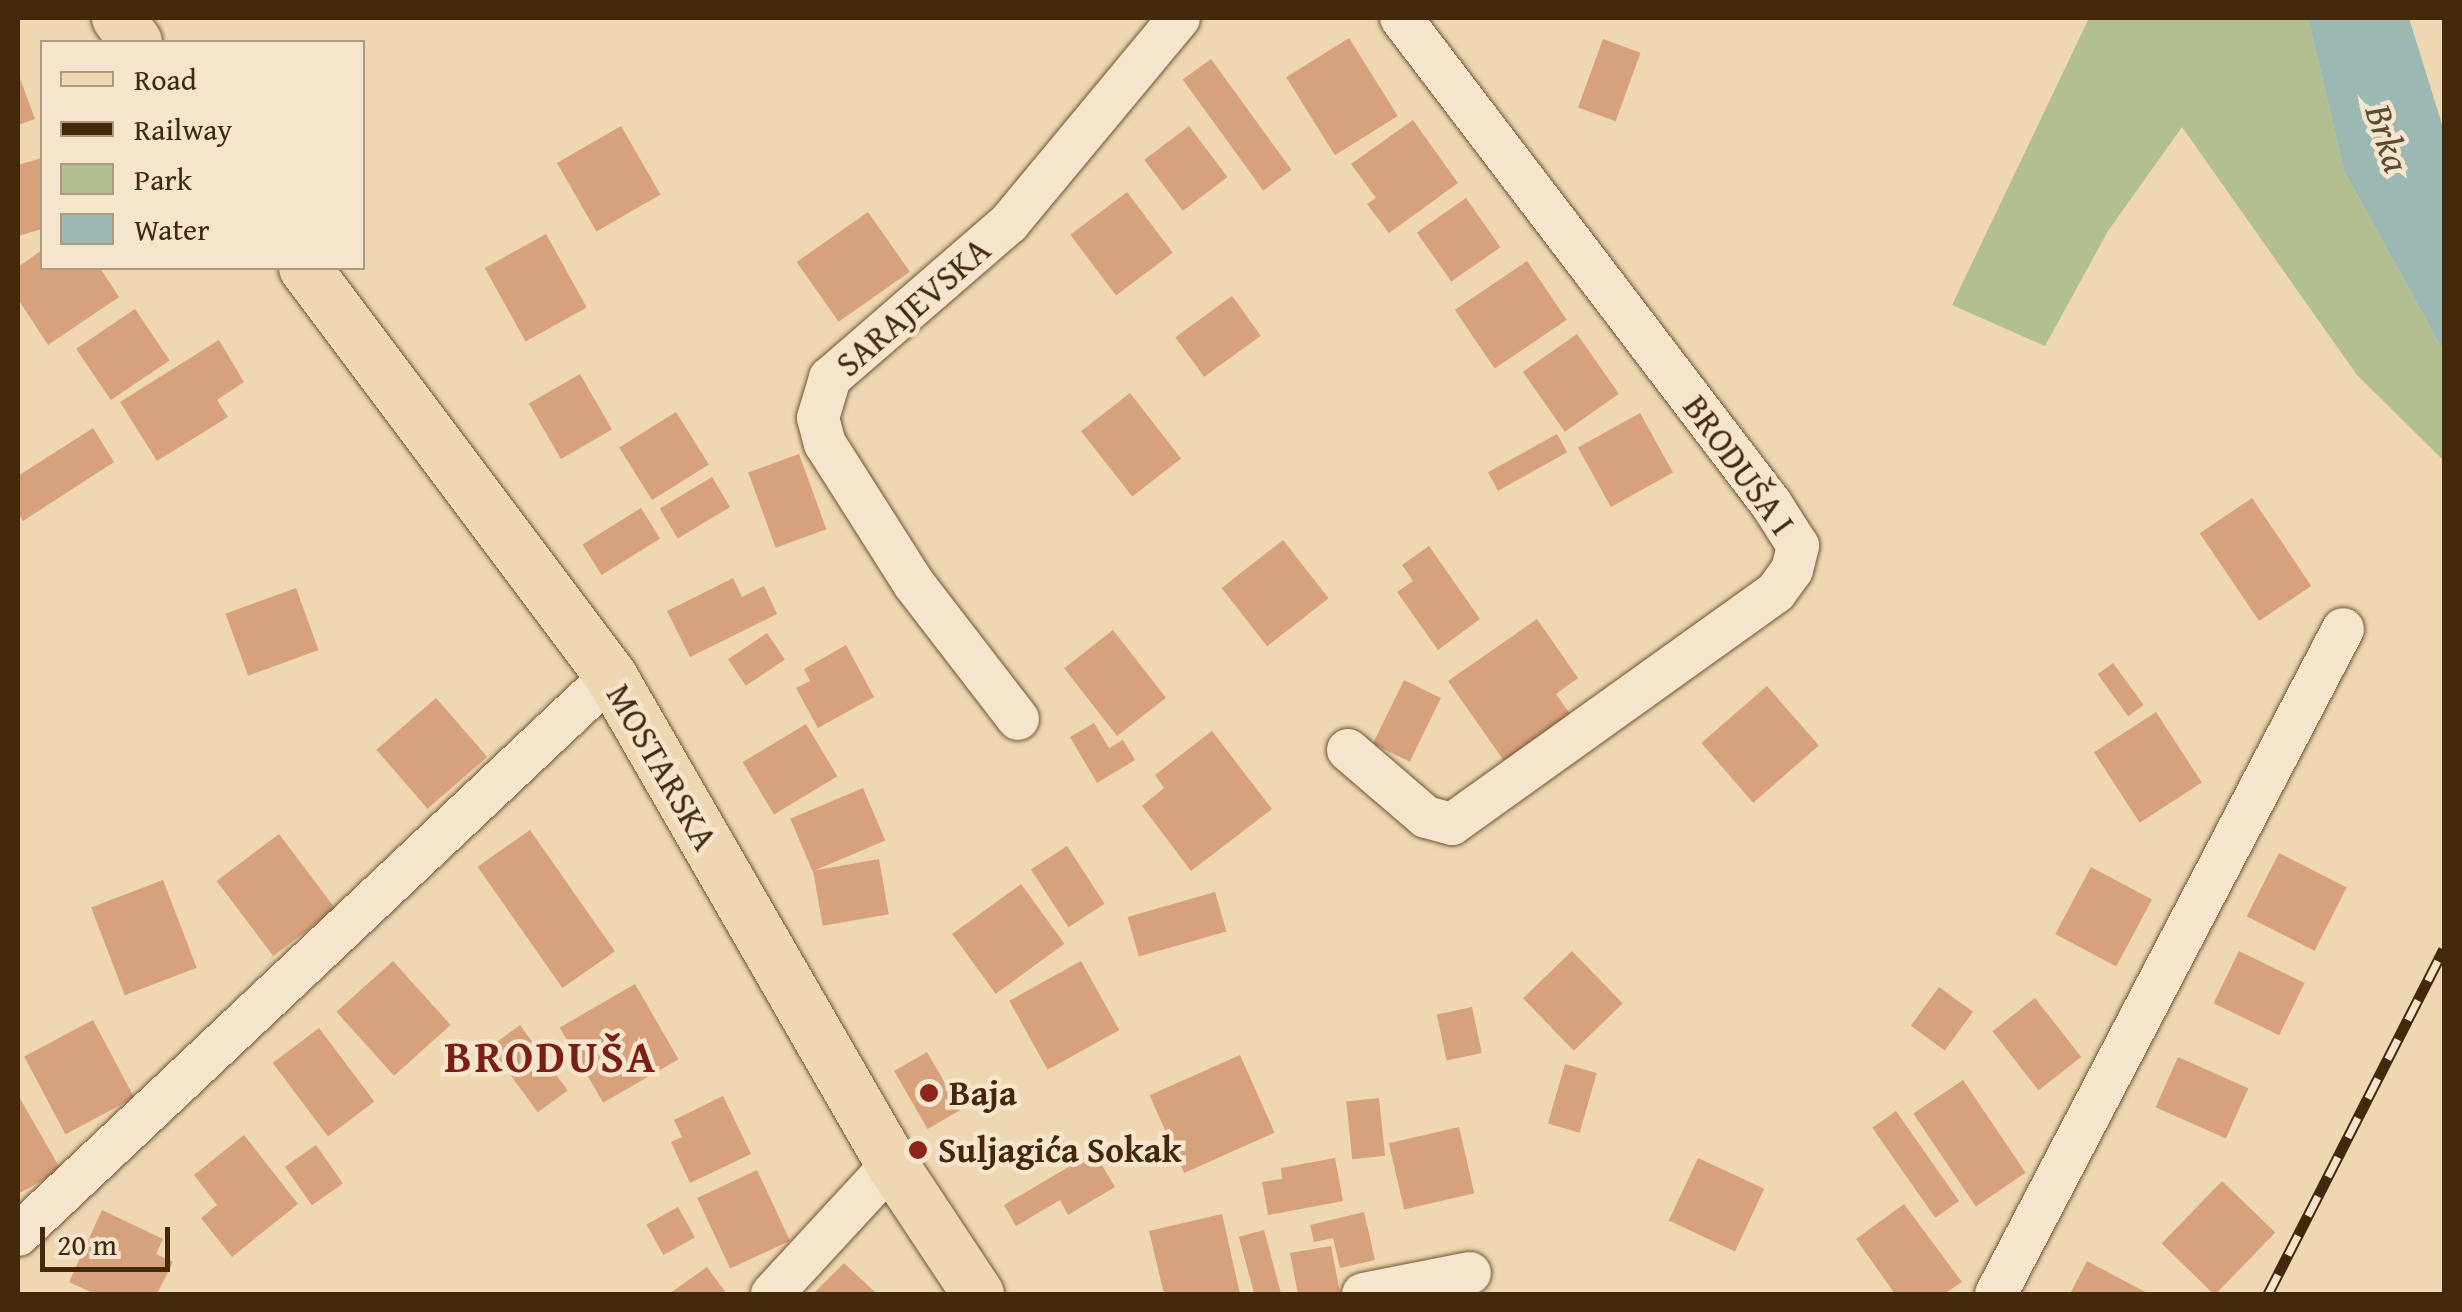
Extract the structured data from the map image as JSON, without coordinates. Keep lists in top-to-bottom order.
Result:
{
  "streets": {
    "main road": ["MOSTARSKA"],
    "street": ["SARAJEVSKA", "BRODUŠA I"]
  },
  "districts": ["BRODUŠA"],
  "water": ["Brka"],
  "places": ["Baja", "Suljagića Sokak"],
  "legend": [
    "Road",
    "Railway",
    "Park",
    "Water"
  ],
  "scale_bar": "20 m"
}
